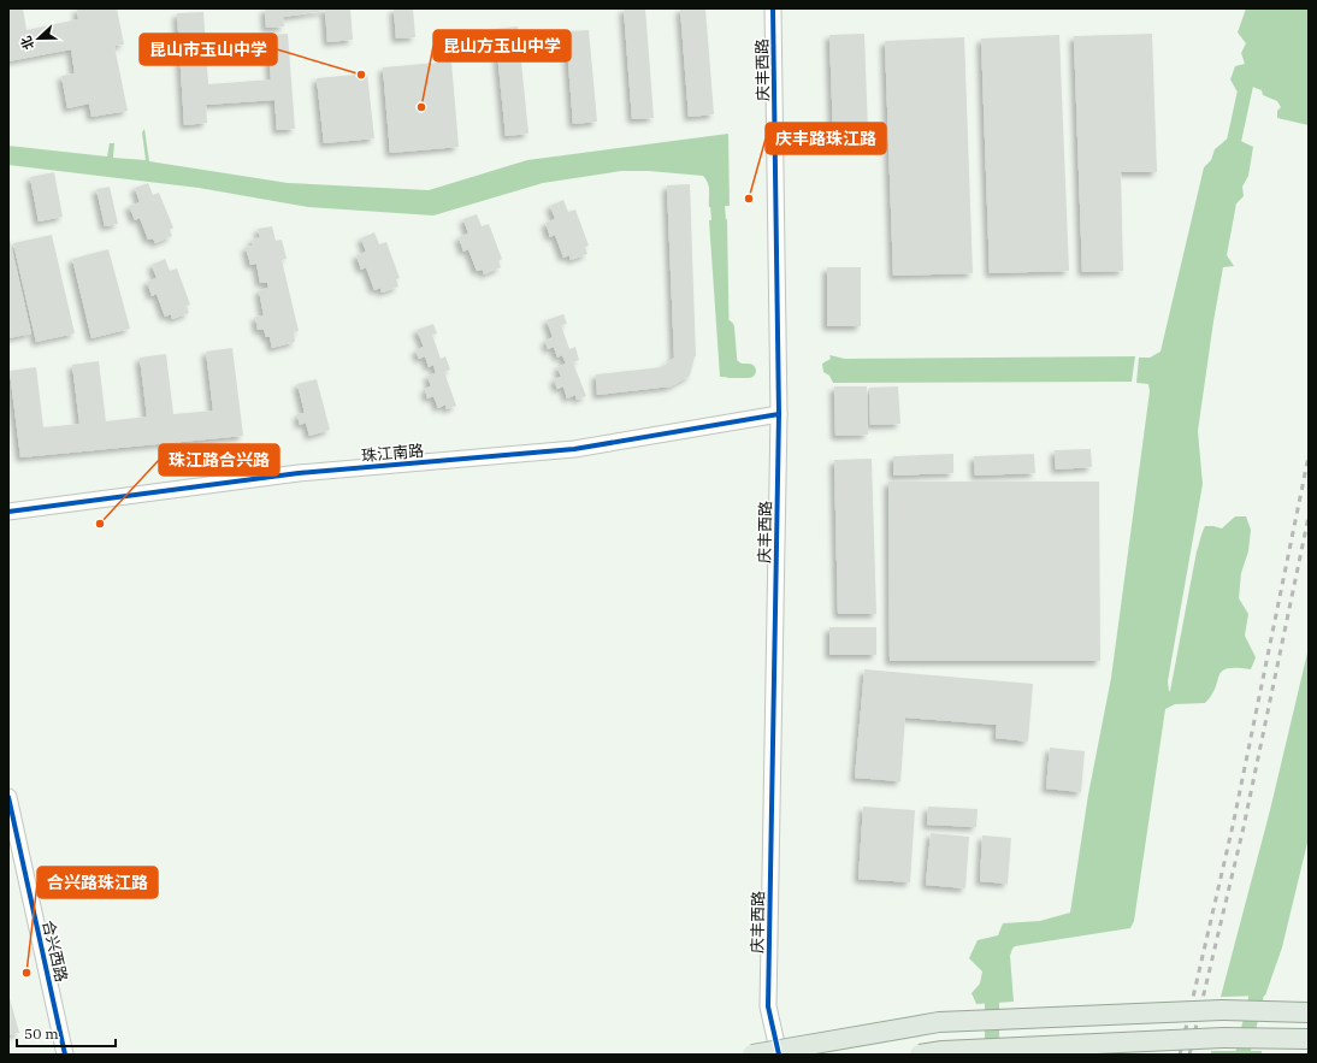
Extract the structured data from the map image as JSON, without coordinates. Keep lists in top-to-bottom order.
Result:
{
  "streets": {
    "street": ["庆丰西路", "珠江南路", "合兴西路"]
  },
  "crossings": [
    ["庆丰西路", "珠江南路"]
  ],
  "places": [
    "昆山市玉山中学",
    "昆山方玉山中学",
    "庆丰路珠江路",
    "珠江路合兴路",
    "合兴路珠江路"
  ],
  "scale_bar": "50 m",
  "north": "left"
}
